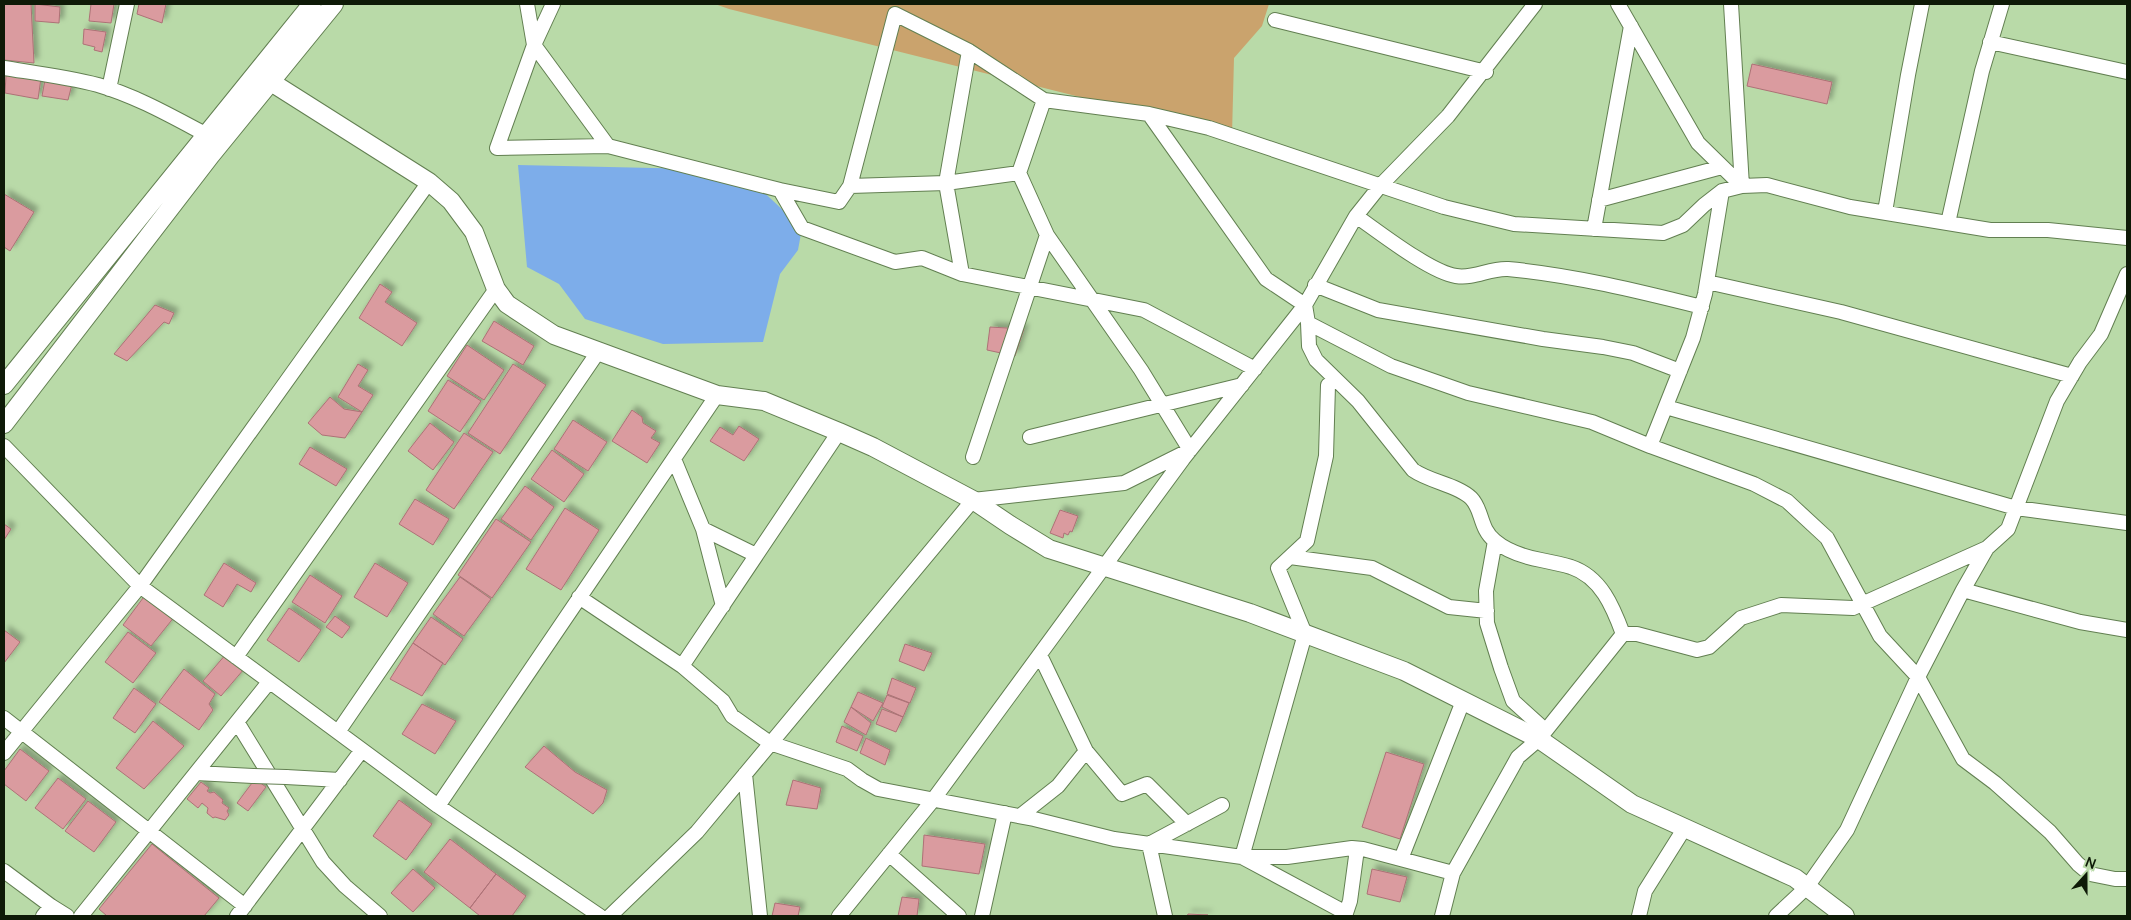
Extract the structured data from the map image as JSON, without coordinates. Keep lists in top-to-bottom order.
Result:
{
  "north": "top"
}
